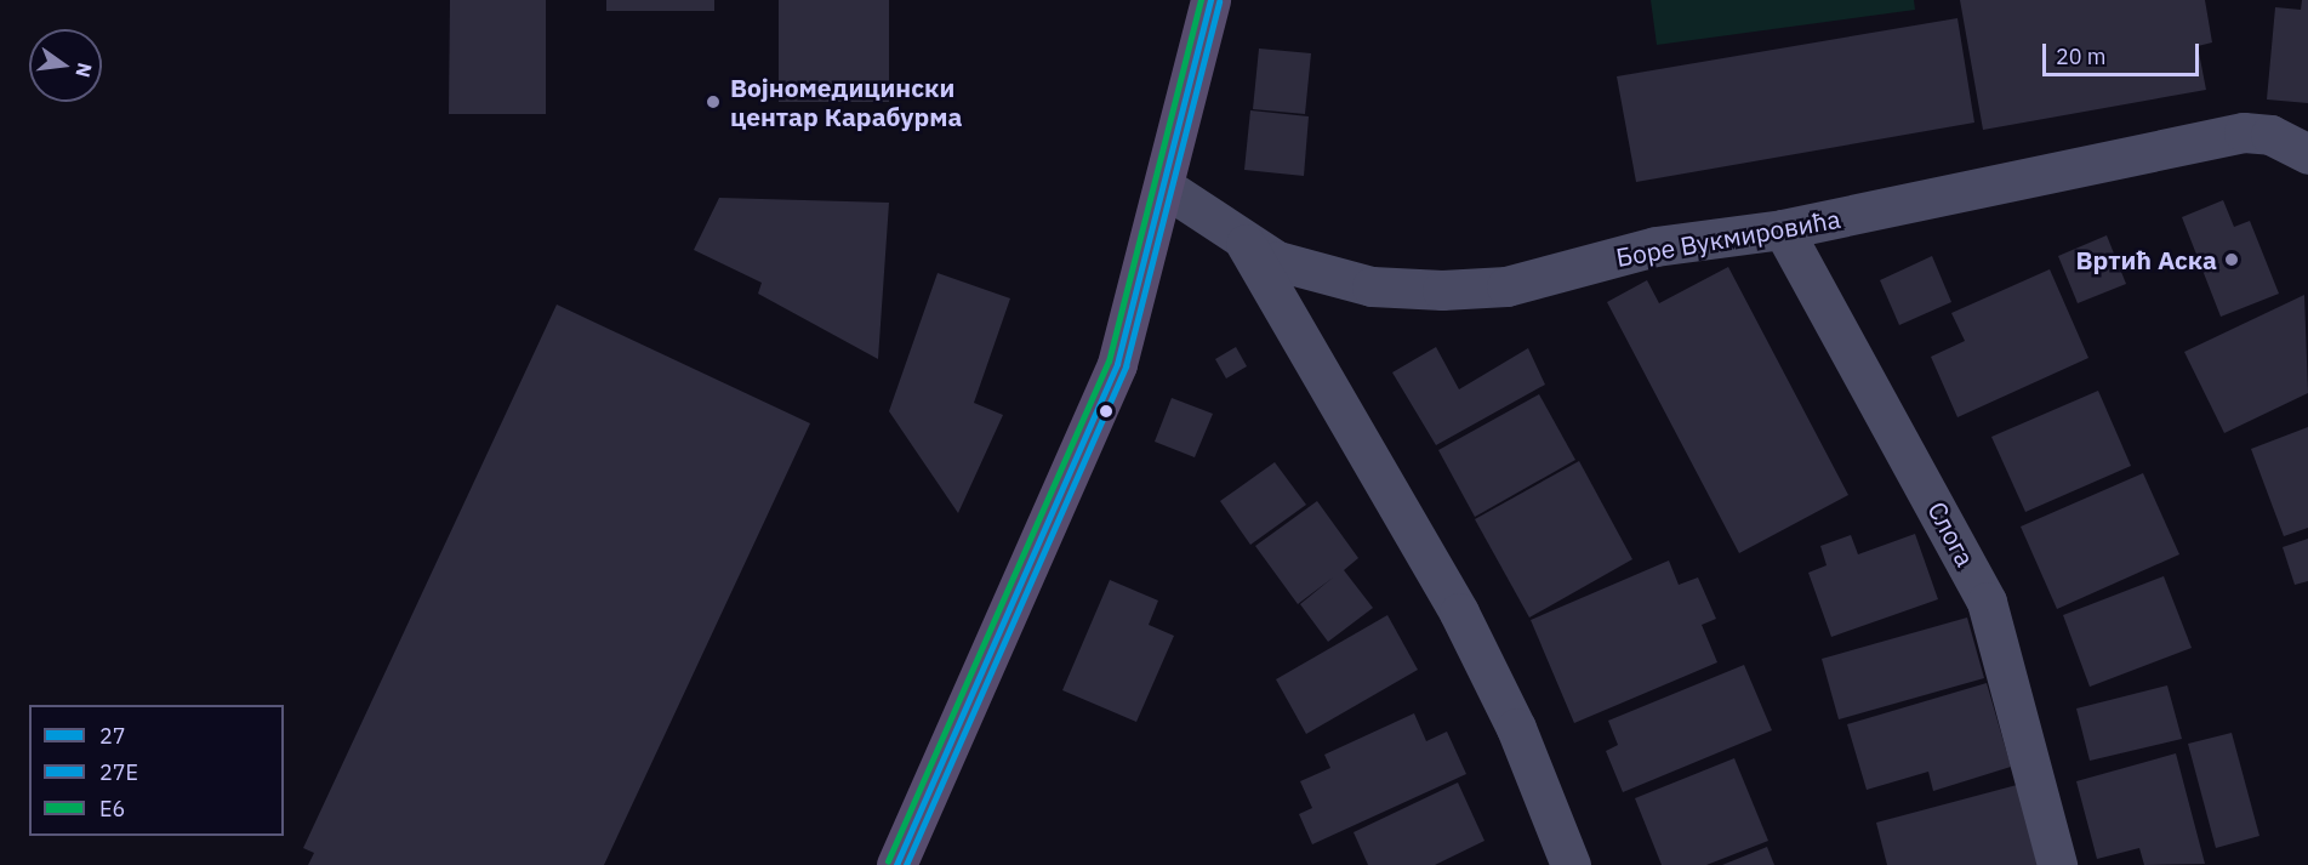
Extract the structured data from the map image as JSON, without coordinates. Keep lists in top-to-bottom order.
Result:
{
  "streets": {
    "street": ["Боре Вукмировића", "Слога"]
  },
  "crossings": [
    ["Боре Вукмировића", "Слога"]
  ],
  "places": ["Војномедицински центар Карабурма", "Вртић Аска"],
  "lines": ["transit line 27", "transit line E6", "transit line 27E"],
  "legend": ["27", "27E", "E6"],
  "scale_bar": "20 m",
  "north": "right"
}
